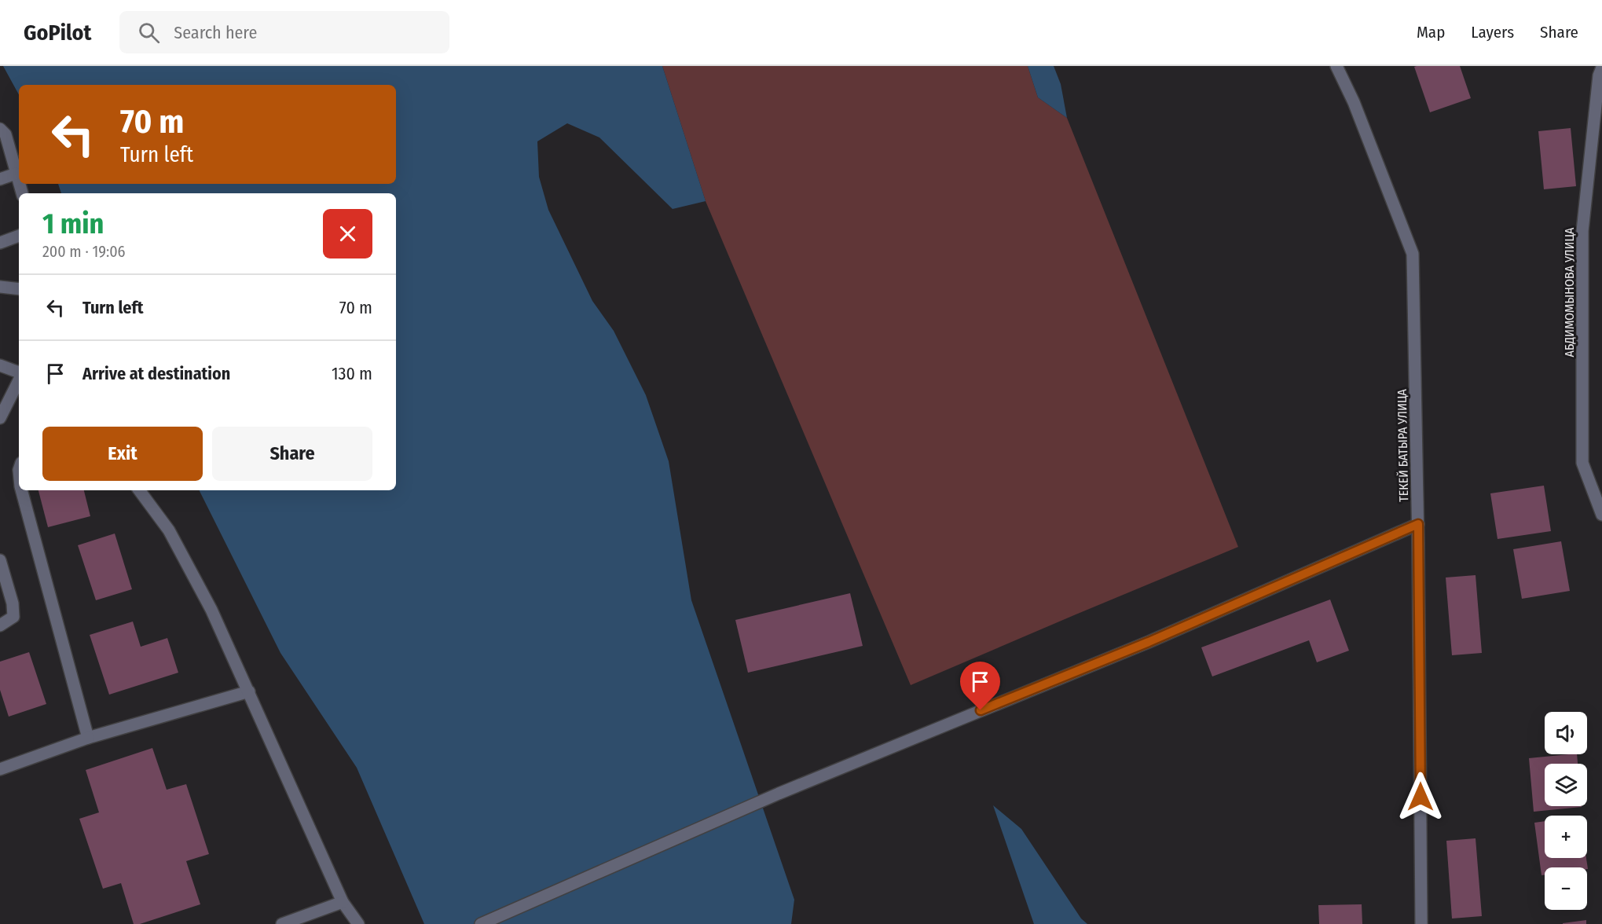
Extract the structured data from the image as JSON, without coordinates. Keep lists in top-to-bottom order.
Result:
{
  "streets": {
    "street": ["АБДИМОМЫНОВА УЛИЦА", "ТЕКЕЙ БАТЫРА УЛИЦА"]
  },
  "page": {
    "header": "GoPilot",
    "search": "Search here",
    "nav": ["Map", "Layers", "Share"],
    "turn": ["70 m", "Turn left"],
    "heading": ["1 min", "200 m · 19:06"],
    "list": [
      {
        "name": "Turn left",
        "value": "70 m"
      },
      {
        "name": "Arrive at destination",
        "value": "130 m"
      }
    ],
    "buttons": ["Exit", "Share"],
    "map_buttons": ["+", "−"]
  }
}
